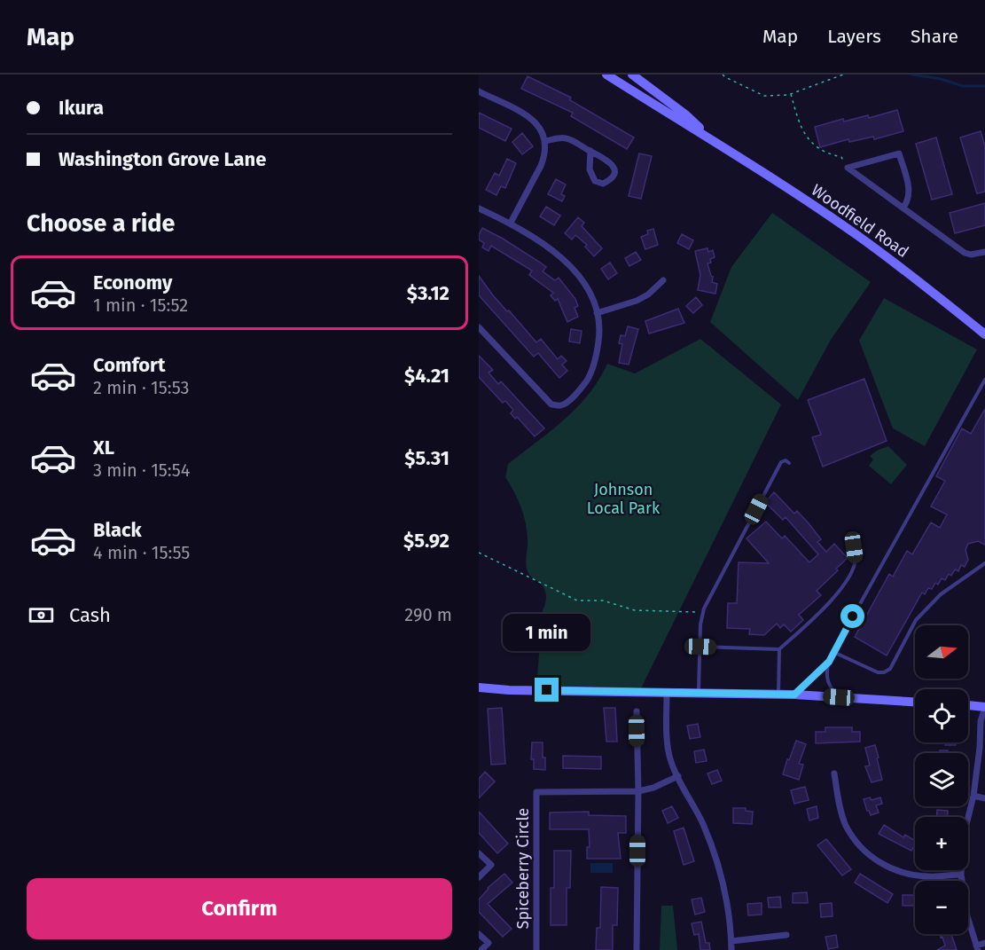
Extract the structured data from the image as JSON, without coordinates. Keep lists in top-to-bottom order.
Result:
{
  "streets": {
    "main road": ["Woodfield Road"],
    "street": ["Spiceberry Circle"]
  },
  "parks": ["Johnson Local Park"],
  "north": "right",
  "page": {
    "header": "Map",
    "nav": ["Map", "Layers", "Share"],
    "banner": ["Ikura", "Washington Grove Lane"],
    "heading": "Choose a ride",
    "list": [
      {
        "name": "Economy",
        "note": "1 min · 15:52",
        "value": "$3.12"
      },
      {
        "name": "Comfort",
        "note": "2 min · 15:53",
        "value": "$4.21"
      },
      {
        "name": "XL",
        "note": "3 min · 15:54",
        "value": "$5.31"
      },
      {
        "name": "Black",
        "note": "4 min · 15:55",
        "value": "$5.92"
      }
    ],
    "pay": ["Cash", "290 m"],
    "bubble": "1 min",
    "map_buttons": ["+", "−"],
    "buttons": "Confirm"
  }
}
